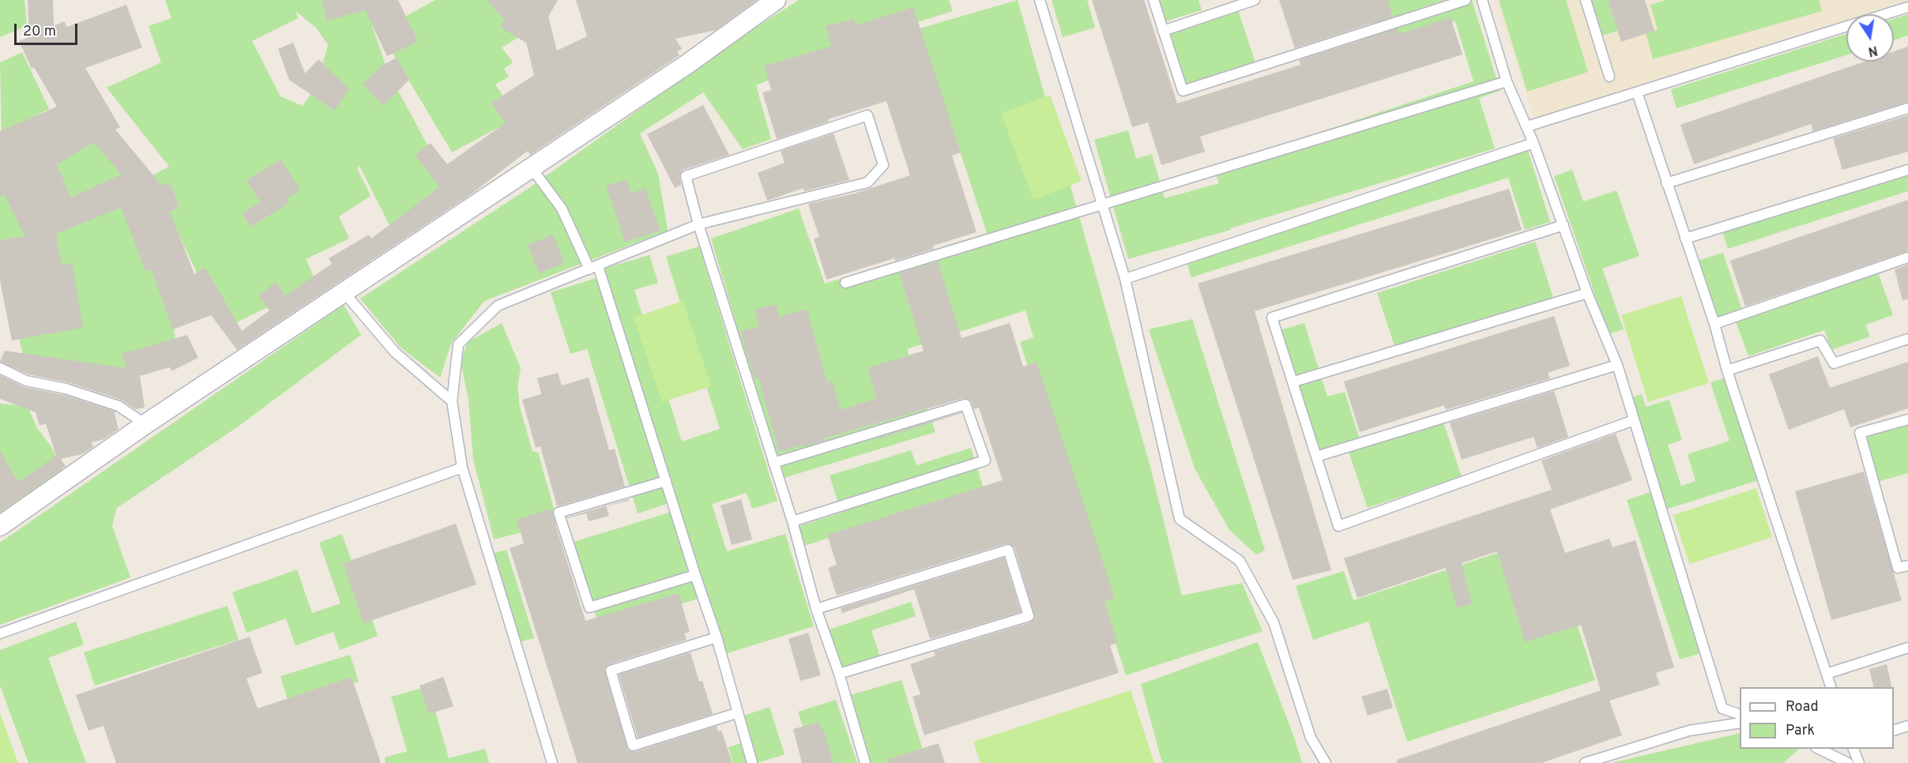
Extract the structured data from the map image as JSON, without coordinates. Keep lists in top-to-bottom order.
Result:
{
  "legend": ["Road", "Park"],
  "scale_bar": "20 m",
  "north": "bottom"
}
